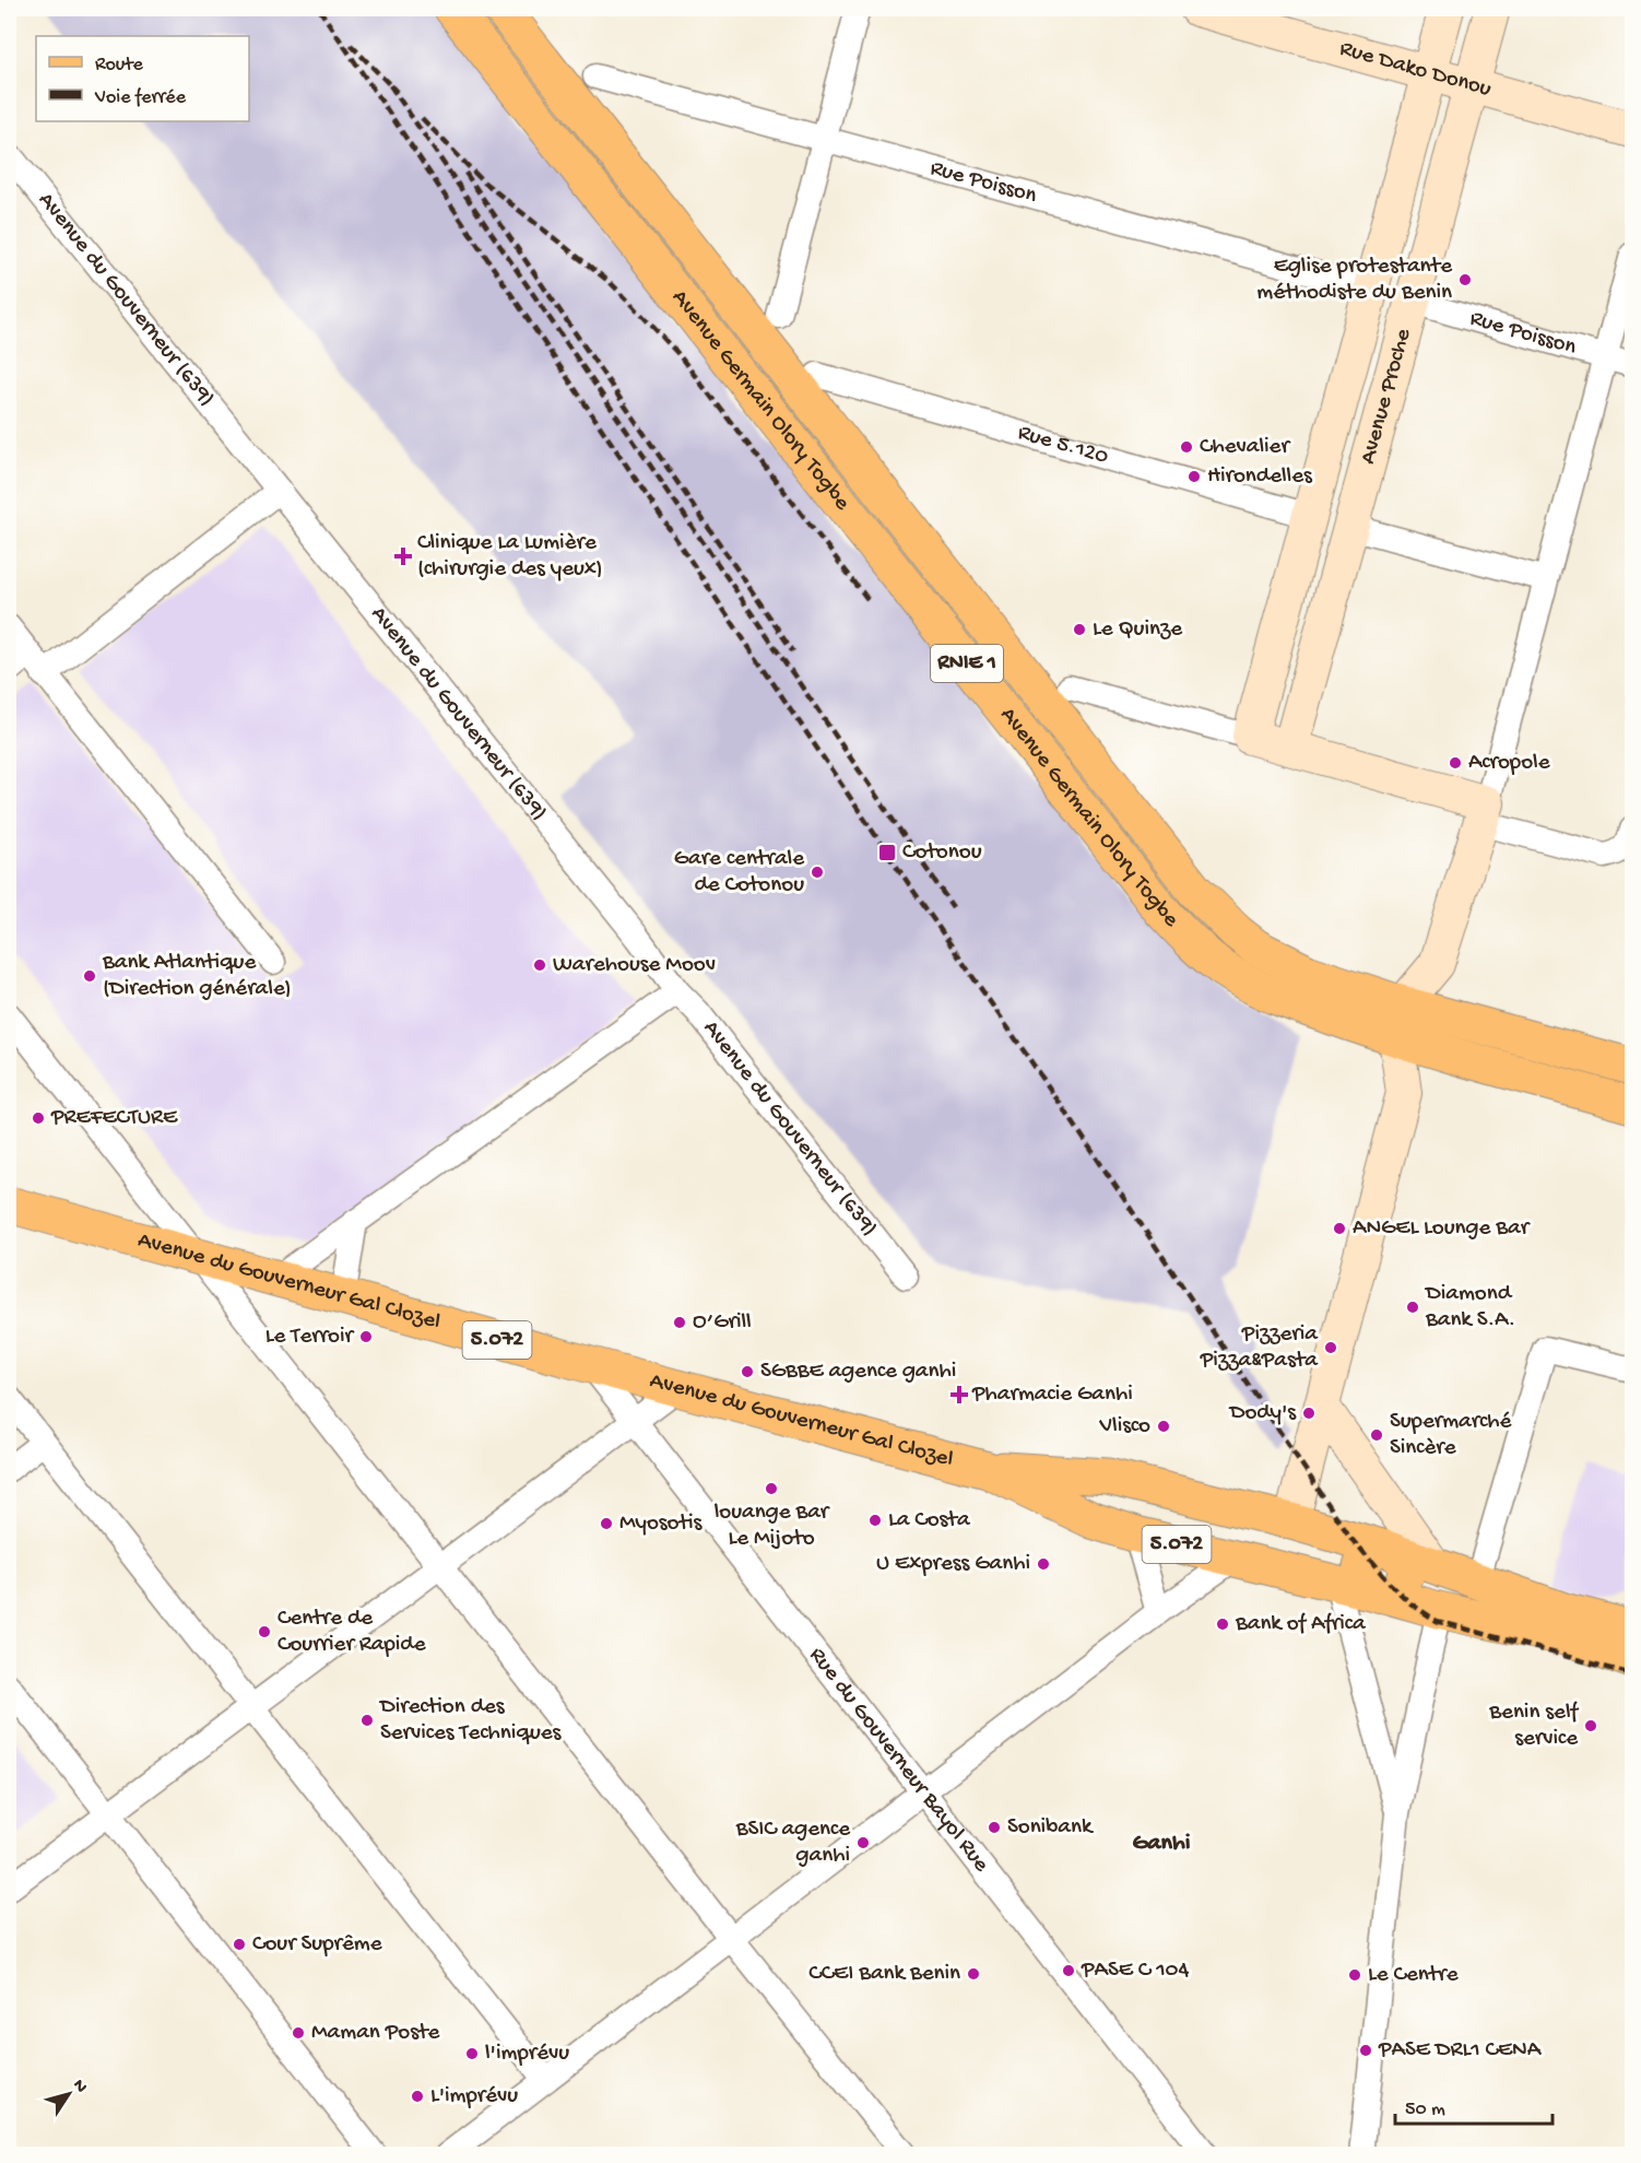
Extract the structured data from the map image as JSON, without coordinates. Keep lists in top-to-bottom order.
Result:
{
  "streets": {
    "main road": [
      "Avenue Germain Olory Togbe",
      "RNIE 1",
      "Avenue du Gouverneur Gal Clozel",
      "5.072"
    ],
    "street": [
      "Rue Dako Donou",
      "Rue Poisson",
      "Avenue du Gouverneur (639)",
      "Avenue Proche",
      "Rue 5.120",
      "Rue du Gouverneur Bayol Rue"
    ]
  },
  "crossings": [
    ["Rue Dako Donou", "Avenue Proche"],
    ["Rue Poisson", "Avenue Proche"],
    ["Avenue Proche", "Rue 5.120"],
    ["Avenue du Gouverneur Gal Clozel", "Rue du Gouverneur Bayol Rue"]
  ],
  "districts": ["Ganhi"],
  "places": {
    "other": [
      "Eglise protestante méthodiste du Benin",
      "Chevalier",
      "Hirondelles",
      "Le Quinze",
      "Acropole",
      "Gare centrale de Cotonou",
      "Warehouse Moov",
      "Bank Atlantique (Direction générale)",
      "PREFECTURE",
      "ANGEL Lounge Bar",
      "Diamond Bank S.A.",
      "O’Grill",
      "Le Terroir",
      "Pizzeria Pizza&Pasta",
      "SGBBE agence ganhi",
      "Dody's",
      "Vlisco",
      "Supermarché Sincère",
      "louange Bar Le Mijoto",
      "La Costa",
      "Myosotis",
      "U Express Ganhi",
      "Bank of Africa",
      "Centre de Courrier Rapide",
      "Direction des Services Techniques",
      "Benin self service",
      "Sonibank",
      "BSIC agence ganhi",
      "Cour Suprême",
      "PASE C 104",
      "CCEI Bank Benin",
      "Le Centre",
      "Maman Poste",
      "PASE DRL1 CENA",
      "l'imprévu",
      "L'imprévu"
    ],
    "health": ["Clinique La Lumière (chirurgie des yeux)", "Pharmacie Ganhi"],
    "transit": ["Cotonou"]
  },
  "legend": ["Route", "Voie ferrée"],
  "scale_bar": "50 m",
  "north": "top right"
}
